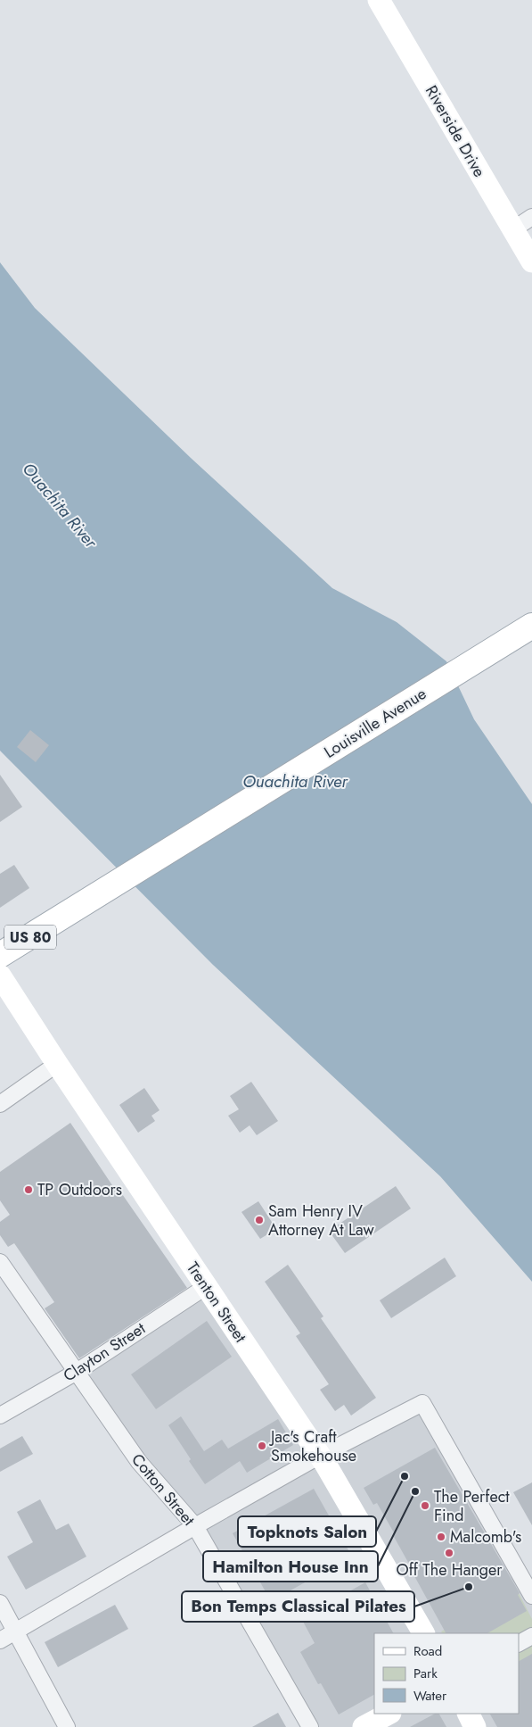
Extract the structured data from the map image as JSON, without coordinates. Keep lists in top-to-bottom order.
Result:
{
  "streets": {
    "main road": ["Louisville Avenue", "US 80"],
    "street": [
      "Riverside Drive",
      "Trenton Street",
      "Clayton Street",
      "Cotton Street"
    ]
  },
  "crossings": [
    ["Trenton Street", "Clayton Street"],
    ["Clayton Street", "Cotton Street"]
  ],
  "water": ["Ouachita River"],
  "places": [
    "TP Outdoors",
    "Sam Henry IV Attorney At Law",
    "Jac's Craft Smokehouse",
    "Topknots Salon",
    "Hamilton House Inn",
    "The Perfect Find",
    "Malcomb's",
    "Off The Hanger",
    "Bon Temps Classical Pilates"
  ],
  "legend": ["Road", "Park", "Water"]
}
